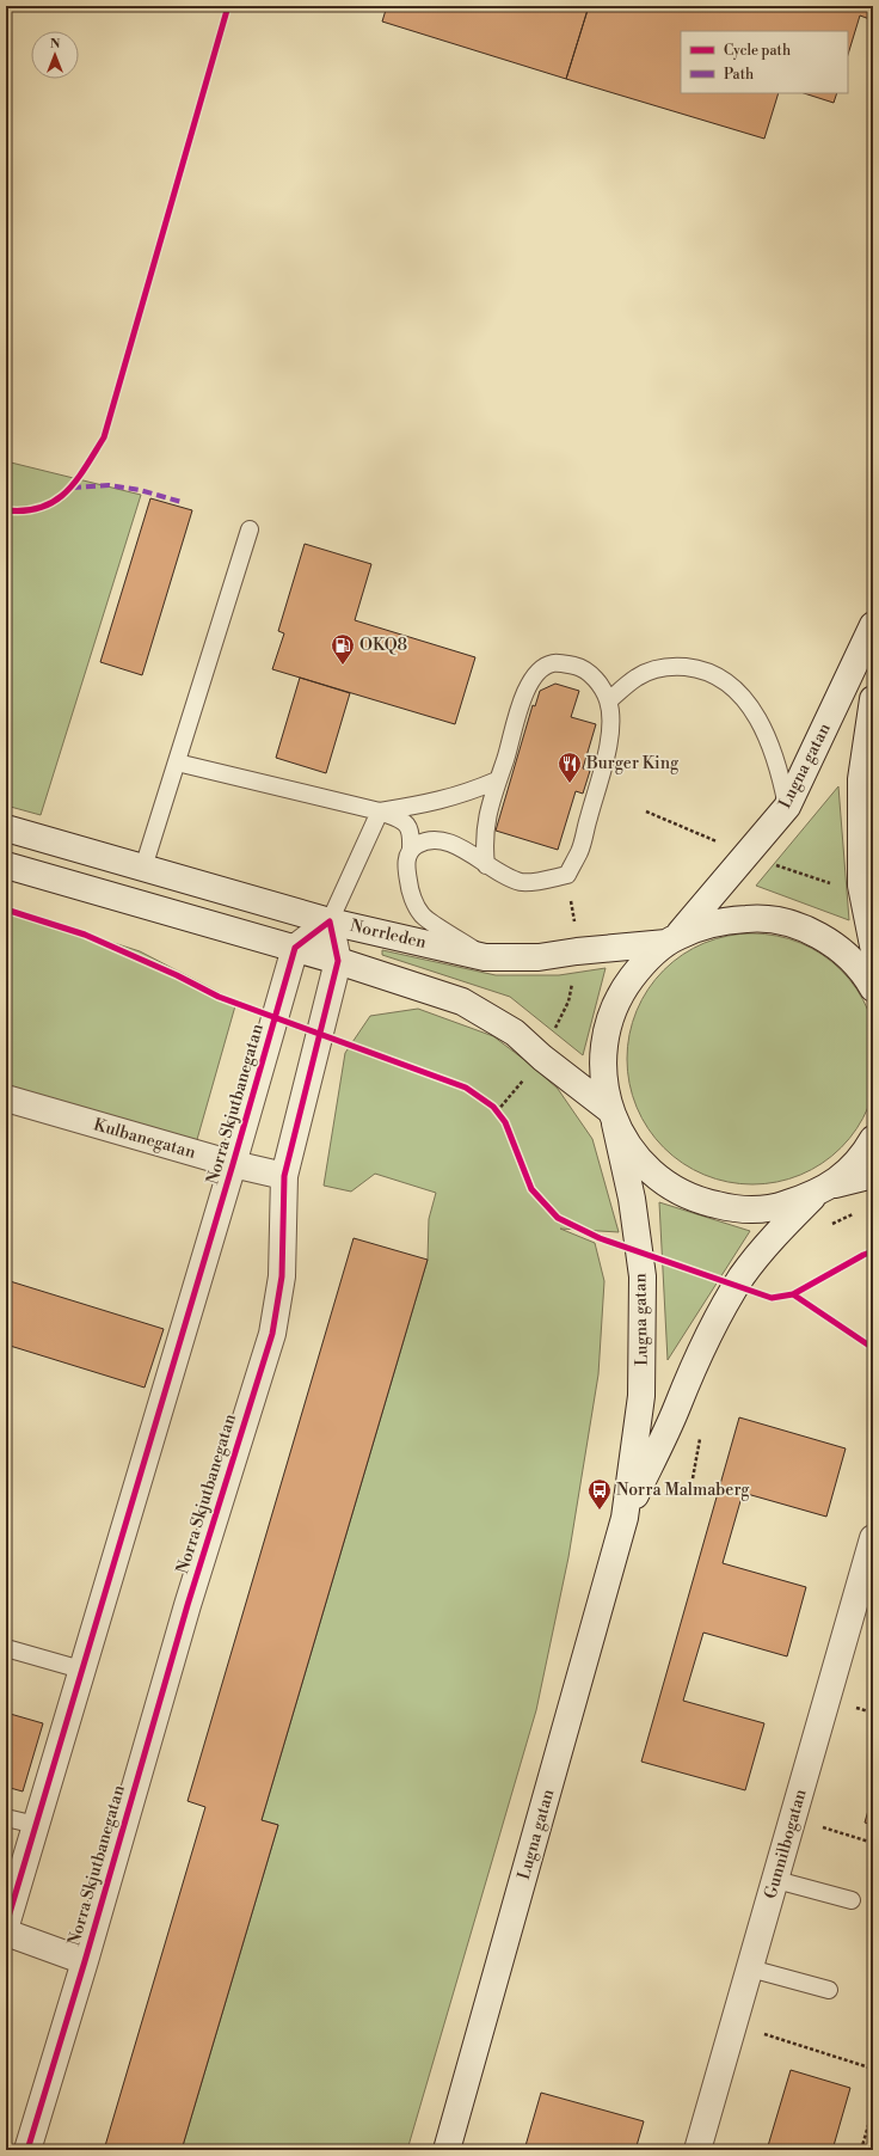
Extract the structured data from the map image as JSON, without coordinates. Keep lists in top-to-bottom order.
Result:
{
  "streets": {
    "main road": [
      "Lugna gatan",
      "Norrleden",
      "Norra Skjutbanegatan",
      "Kulbanegatan",
      "Gunnilbogatan"
    ]
  },
  "crossings": [
    ["Lugna gatan", "Norrleden"],
    ["Norrleden", "Norra Skjutbanegatan"],
    ["Norra Skjutbanegatan", "Kulbanegatan"]
  ],
  "places": {
    "fuel station": ["OKQ8"],
    "restaurant": ["Burger King"],
    "bus stop": ["Norra Malmaberg"]
  },
  "legend": ["Cycle path", "Path"],
  "north": "top"
}
